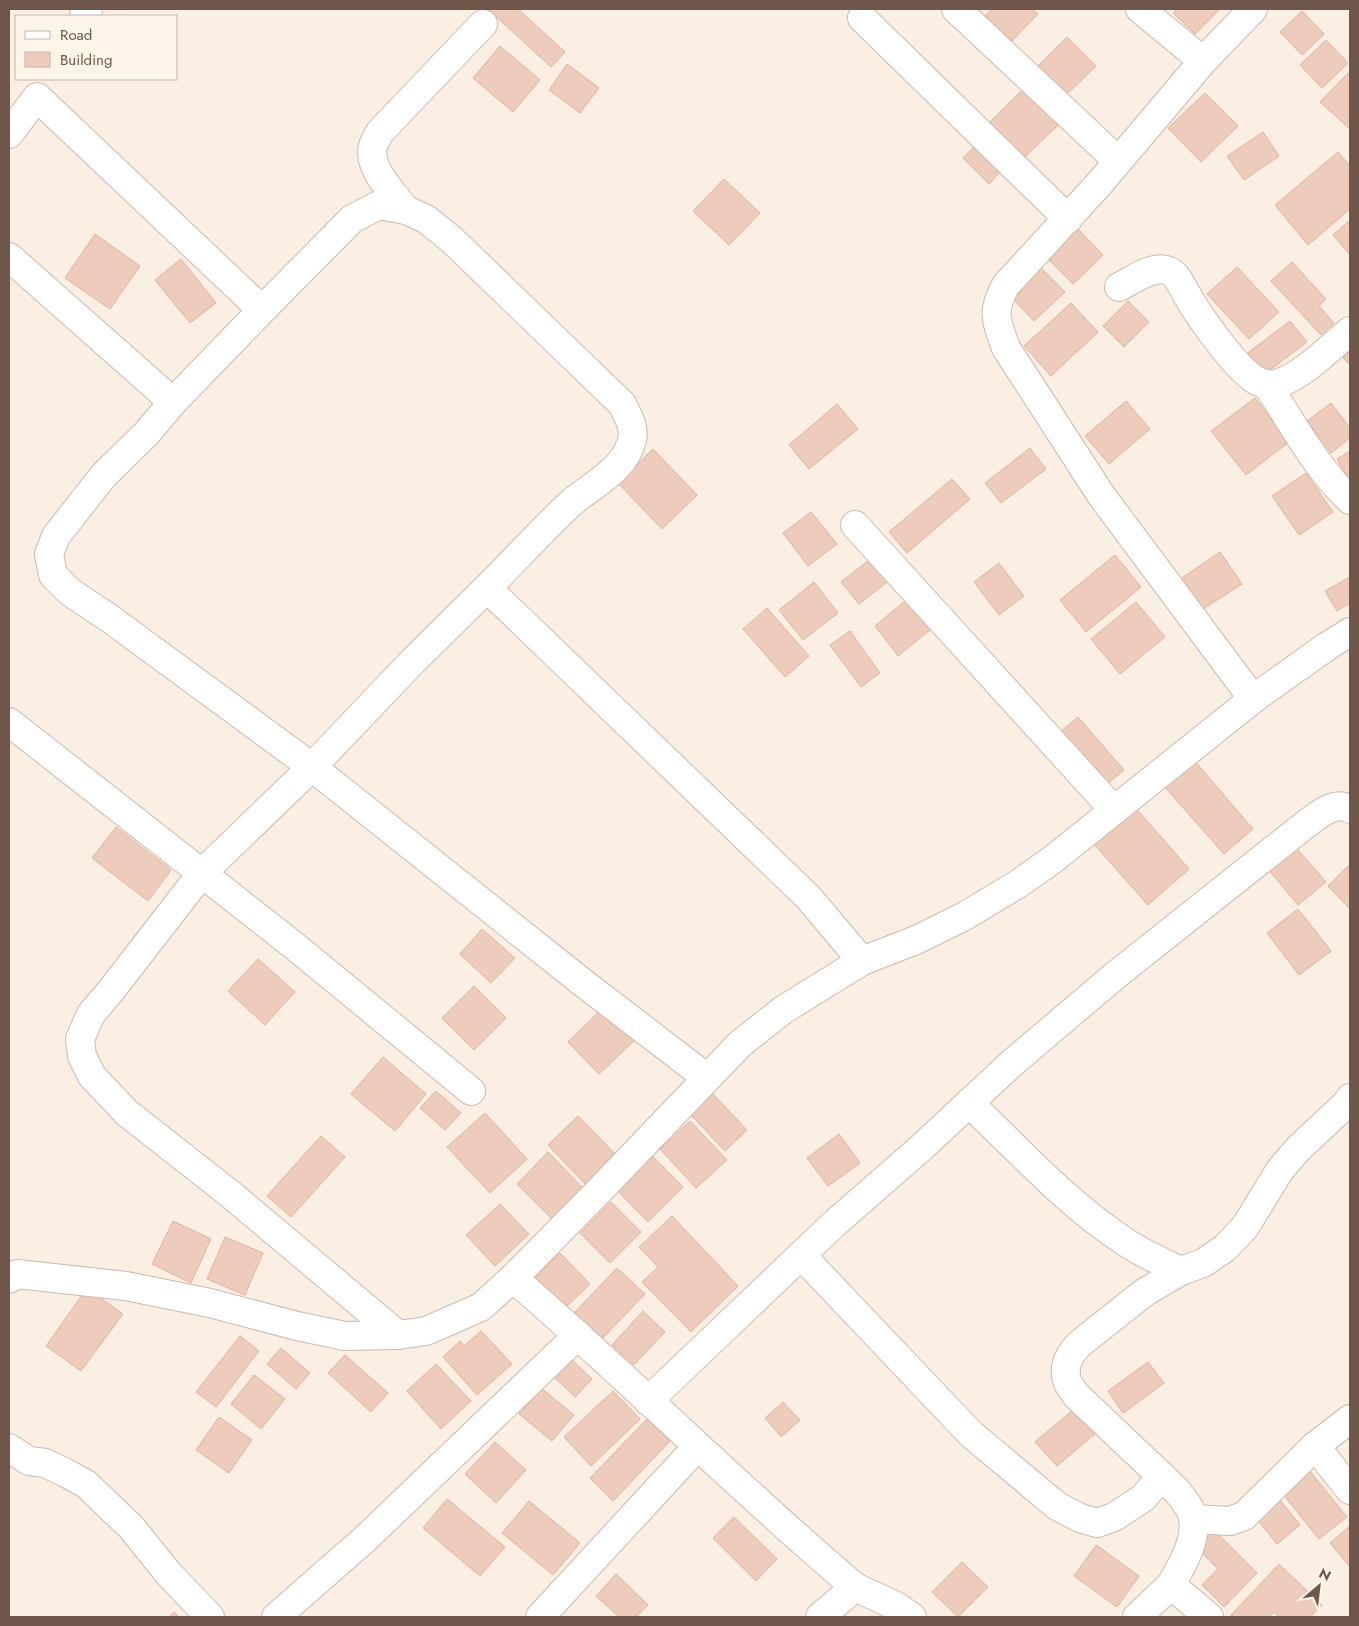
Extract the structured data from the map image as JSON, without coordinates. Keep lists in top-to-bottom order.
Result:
{
  "legend": ["Road", "Building"],
  "north": "top right"
}
